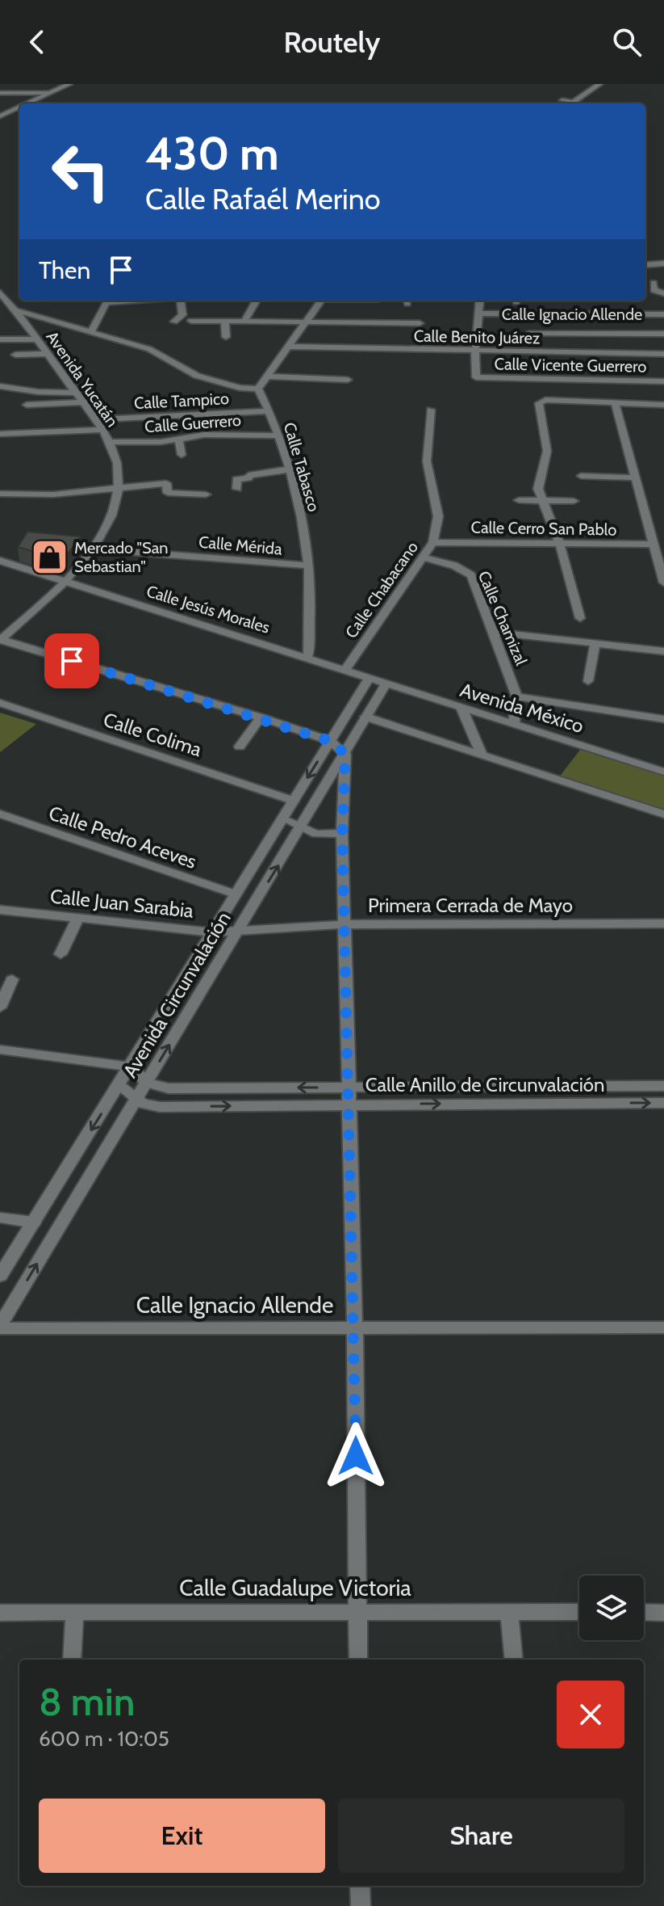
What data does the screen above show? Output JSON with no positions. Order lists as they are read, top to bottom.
{
  "streets": {
    "street": [
      "Calle Ignacio Allende",
      "Calle Benito Juárez",
      "Calle Vicente Guerrero",
      "Avenida Yucatán",
      "Calle Tampico",
      "Calle Guerrero",
      "Calle Tabasco",
      "Calle Cerro San Pablo",
      "Calle Mérida",
      "Calle Chabacano",
      "Calle Jesús Morales",
      "Calle Chamizal",
      "Avenida México",
      "Calle Colima",
      "Calle Pedro Aceves",
      "Calle Juan Sarabia",
      "Primera Cerrada de Mayo",
      "Avenida Circunvalación",
      "Calle Anillo de Circunvalación",
      "Calle Guadalupe Victoria"
    ]
  },
  "crossings": [
    ["Calle Ignacio Allende", "Avenida Circunvalación"],
    ["Calle Benito Juárez", "Calle Vicente Guerrero"],
    ["Avenida Yucatán", "Calle Tampico"],
    ["Avenida Yucatán", "Calle Guerrero"],
    ["Avenida Yucatán", "Calle Mérida"],
    ["Avenida Yucatán", "Calle Jesús Morales"],
    ["Calle Tampico", "Calle Tabasco"],
    ["Calle Guerrero", "Calle Tabasco"],
    ["Calle Tabasco", "Calle Mérida"],
    ["Calle Tabasco", "Calle Jesús Morales"],
    ["Calle Cerro San Pablo", "Calle Chabacano"],
    ["Calle Chabacano", "Calle Jesús Morales"],
    ["Calle Chabacano", "Calle Chamizal"],
    ["Calle Jesús Morales", "Avenida México"],
    ["Calle Jesús Morales", "Avenida Circunvalación"],
    ["Calle Chamizal", "Avenida México"],
    ["Avenida México", "Avenida Circunvalación"],
    ["Calle Colima", "Avenida Circunvalación"],
    ["Calle Pedro Aceves", "Avenida Circunvalación"],
    ["Calle Juan Sarabia", "Primera Cerrada de Mayo"],
    ["Calle Juan Sarabia", "Avenida Circunvalación"],
    ["Primera Cerrada de Mayo", "Avenida Circunvalación"],
    ["Avenida Circunvalación", "Calle Anillo de Circunvalación"]
  ],
  "places": {
    "shop": ["Mercado \"San Sebastian\""]
  },
  "page": {
    "header": "Routely",
    "turn": ["430 m", "Calle Rafaél Merino"],
    "then": "Then",
    "heading": ["8 min", "600 m · 10:05"],
    "buttons": ["Exit", "Share"]
  }
}
